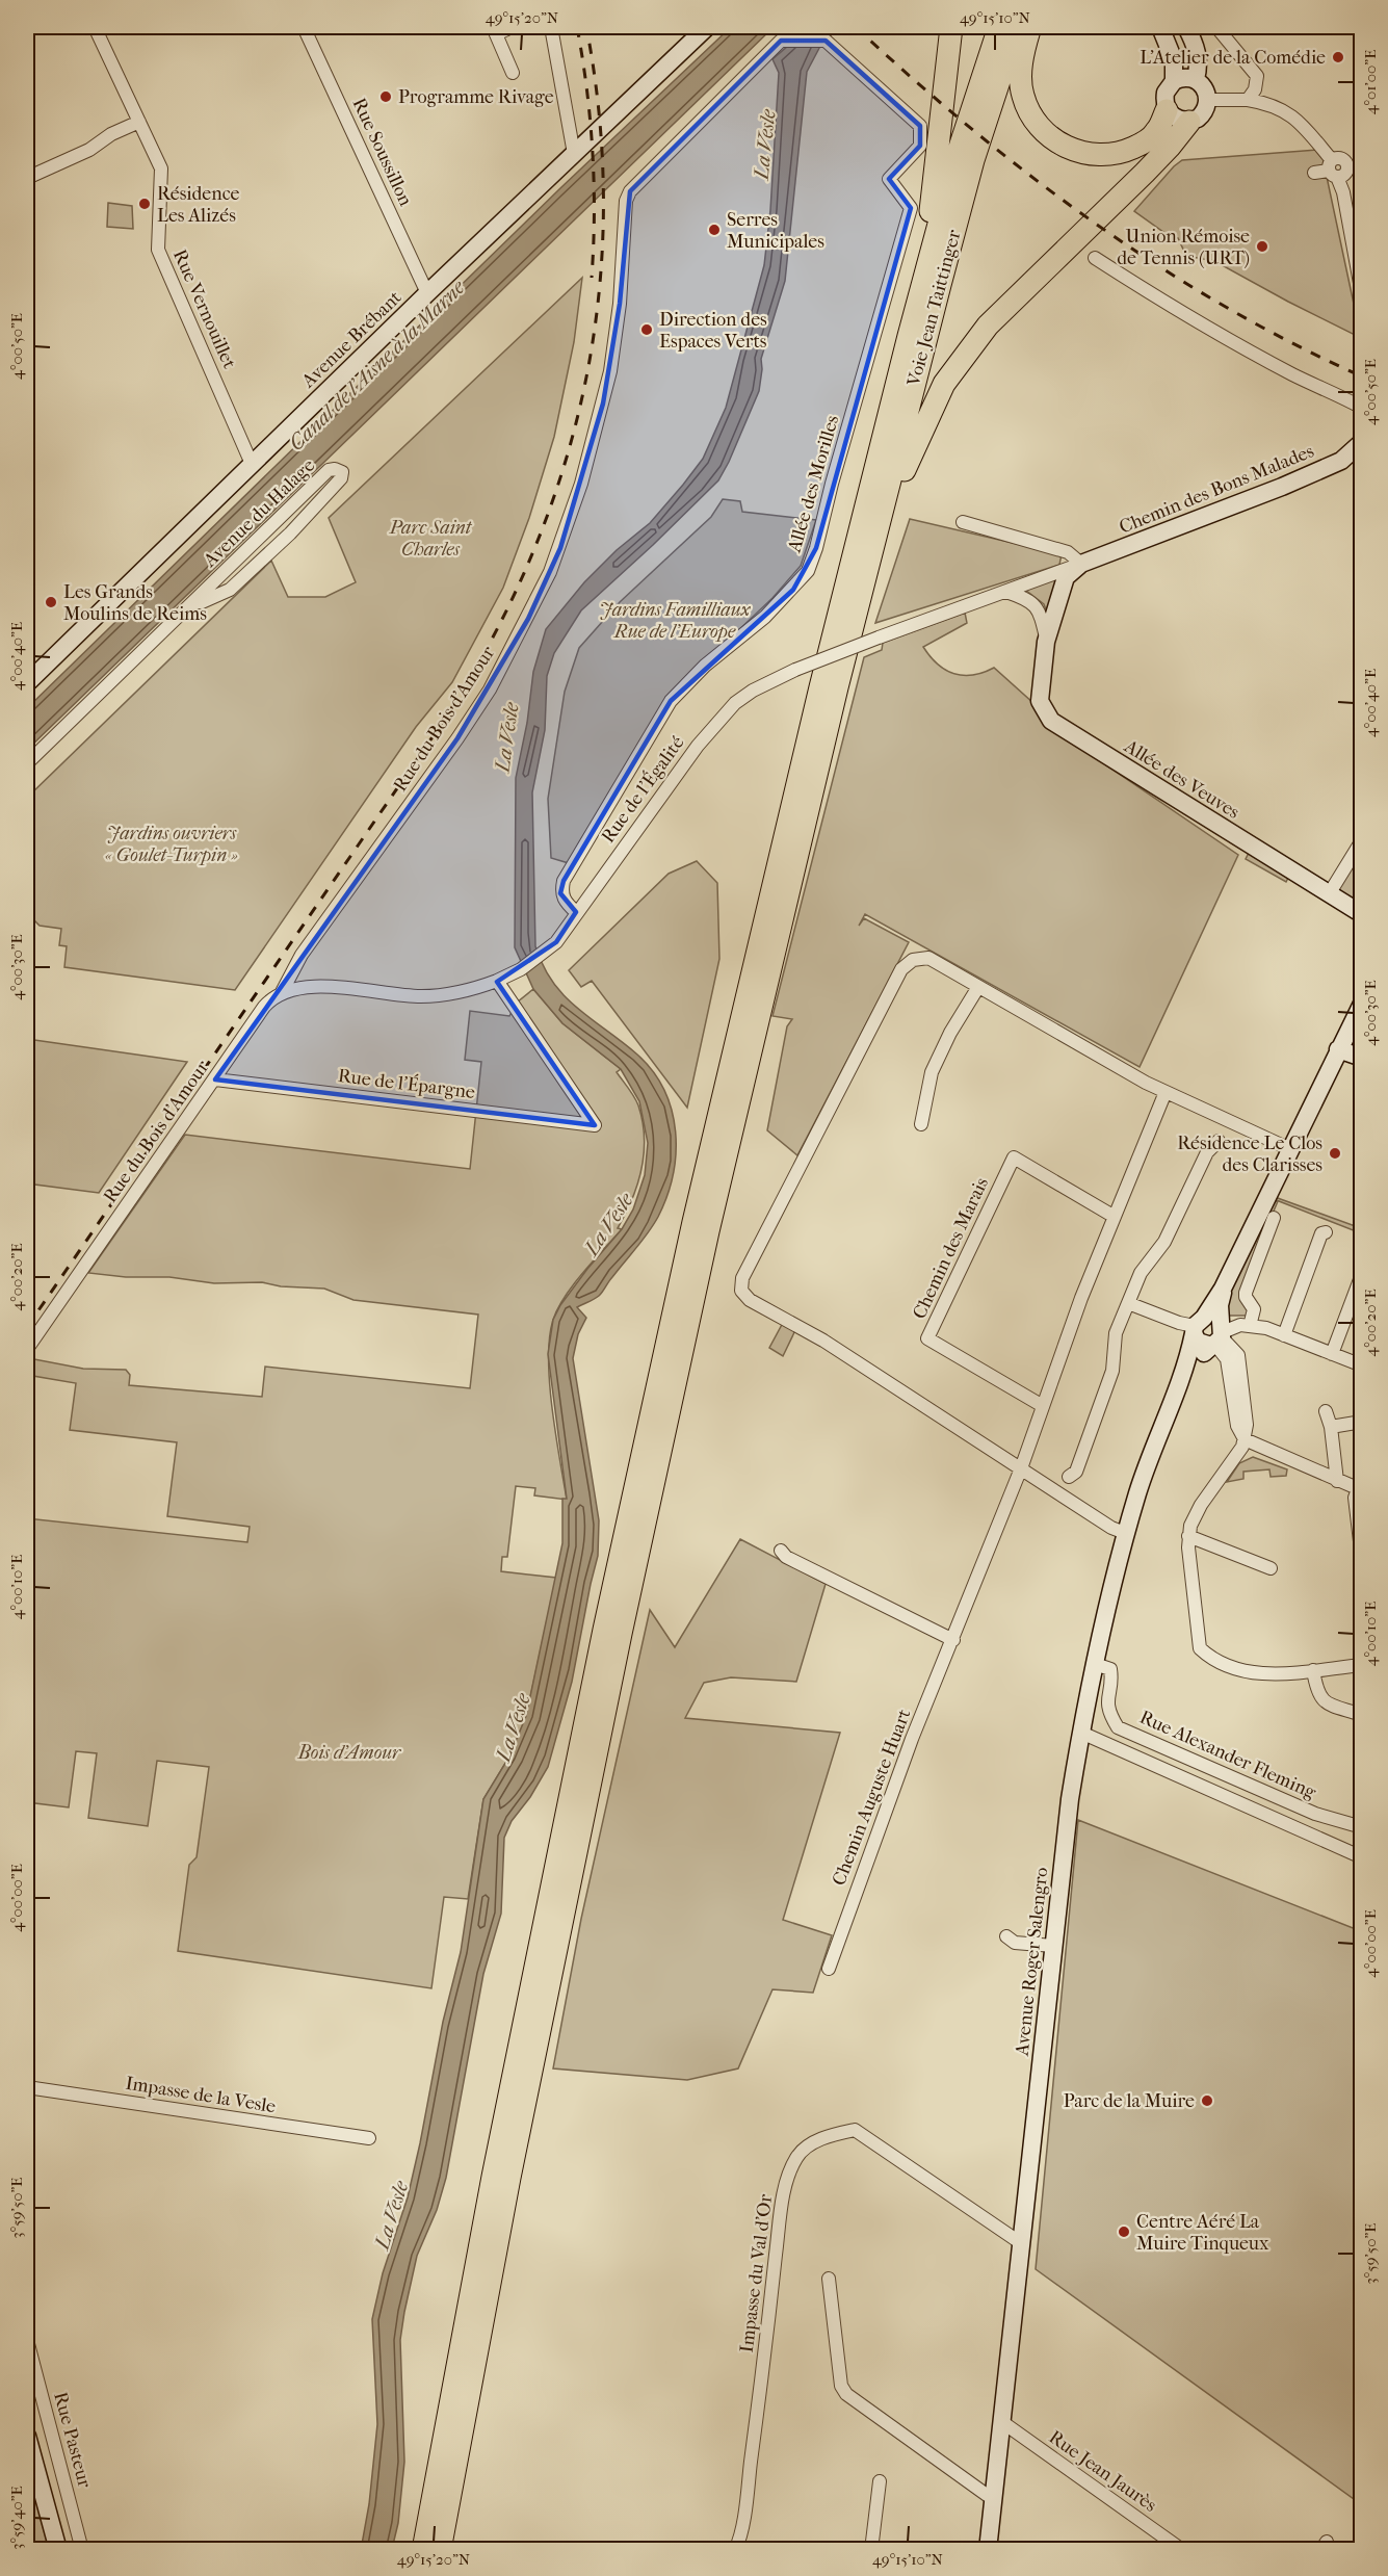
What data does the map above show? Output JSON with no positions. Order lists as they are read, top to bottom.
{
  "streets": {
    "highway": ["Voie Jean Taittinger"],
    "street": [
      "Rue Soussillon",
      "Rue Vernouillet",
      "Avenue Brébant",
      "Allée des Morilles",
      "Chemin des Bons Malades",
      "Avenue du Halage",
      "Rue du Bois d'Amour",
      "Allée des Veuves",
      "Rue de l'Égalité",
      "Rue de l'Épargne",
      "Chemin des Marais",
      "Rue Alexander Fleming",
      "Chemin Auguste Huart",
      "Avenue Roger Salengro",
      "Impasse de la Vesle",
      "Impasse du Val d'Or",
      "Rue Pasteur",
      "Rue Jean Jaurès"
    ]
  },
  "crossings": [
    ["Rue Soussillon", "Avenue Brébant"],
    ["Rue Vernouillet", "Avenue Brébant"],
    ["Allée des Morilles", "Rue du Bois d'Amour"],
    ["Allée des Morilles", "Rue de l'Égalité"],
    ["Chemin des Bons Malades", "Allée des Veuves"],
    ["Chemin des Bons Malades", "Rue de l'Égalité"],
    ["Rue du Bois d'Amour", "Rue de l'Épargne"],
    ["Rue de l'Égalité", "Rue de l'Épargne"],
    ["Rue Alexander Fleming", "Avenue Roger Salengro"],
    ["Avenue Roger Salengro", "Impasse du Val d'Or"],
    ["Avenue Roger Salengro", "Rue Jean Jaurès"]
  ],
  "water": ["La Vesle", "Canal de l'Aisne à la Marne"],
  "parks": [
    "Parc Saint Charles",
    "Jardins Familliaux Rue de l'Europe",
    "Jardins ouvriers « Goulet-Turpin »",
    "Bois d'Amour"
  ],
  "places": [
    "L'Atelier de la Comédie",
    "Programme Rivage",
    "Résidence Les Alizés",
    "Serres Municipales",
    "Union Rémoise de Tennis (URT)",
    "Direction des Espaces Verts",
    "Les Grands Moulins de Reims",
    "Résidence Le Clos des Clarisses",
    "Parc de la Muire",
    "Centre Aéré La Muire Tinqueux"
  ],
  "coordinates": [
    "49°15'20\"N",
    "49°15'10\"N",
    "4°01'00\"E",
    "4°00'50\"E",
    "4°00'40\"E",
    "4°00'30\"E",
    "4°00'20\"E",
    "4°00'10\"E",
    "4°00'00\"E",
    "3°59'50\"E",
    "3°59'40\"E"
  ]
}
